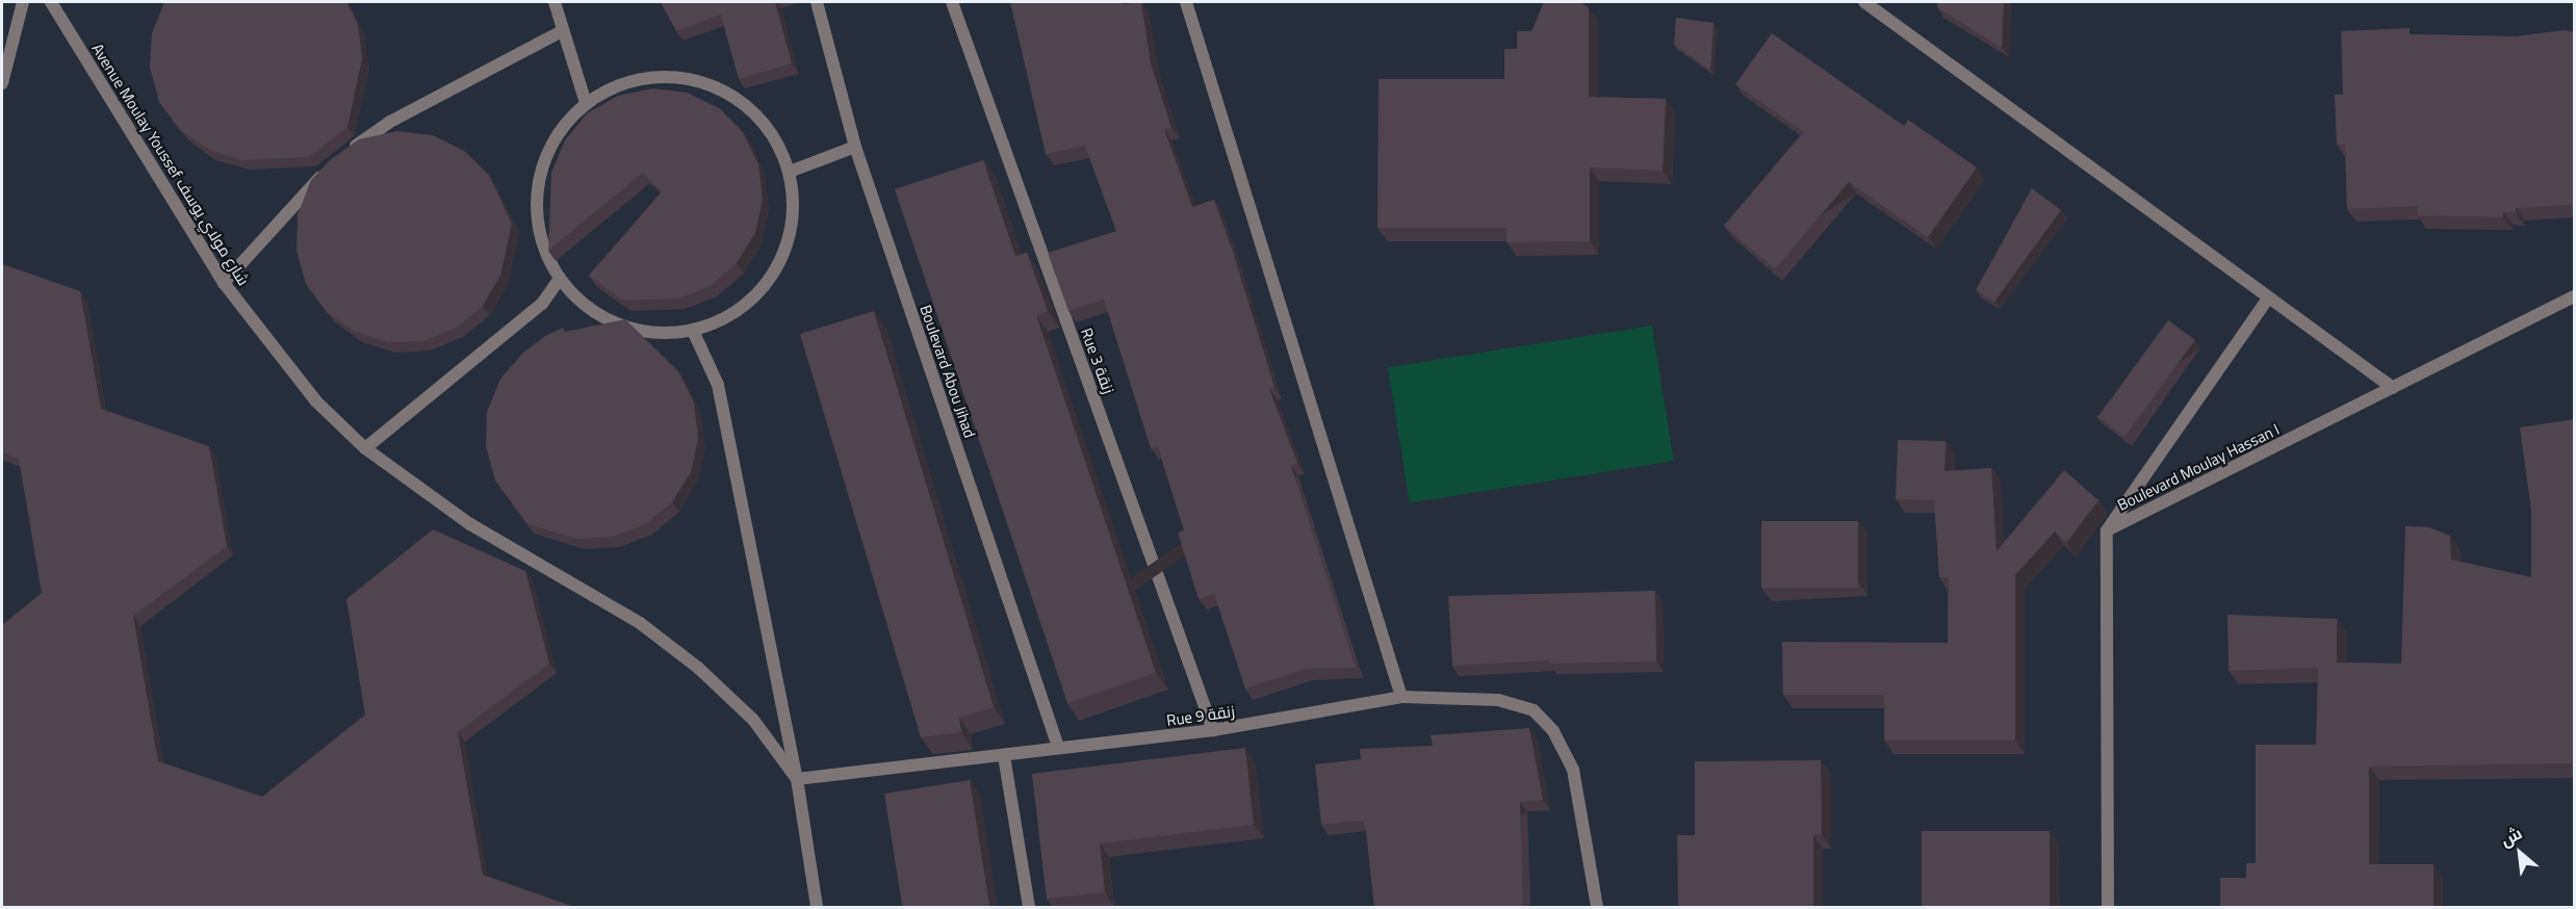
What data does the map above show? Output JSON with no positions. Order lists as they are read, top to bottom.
{
  "streets": {
    "street": [
      "Avenue Moulay Youssef شارع مولاي يوسف",
      "Rue 3 زنقة",
      "Boulevard Abou Jihad",
      "Boulevard Moulay Hassan I",
      "Rue 9 زنقة"
    ]
  },
  "crossings": [
    ["Avenue Moulay Youssef شارع مولاي يوسف", "Rue 9 زنقة"],
    ["Rue 3 زنقة", "Rue 9 زنقة"],
    ["Boulevard Abou Jihad", "Rue 9 زنقة"]
  ],
  "north": "top left"
}
